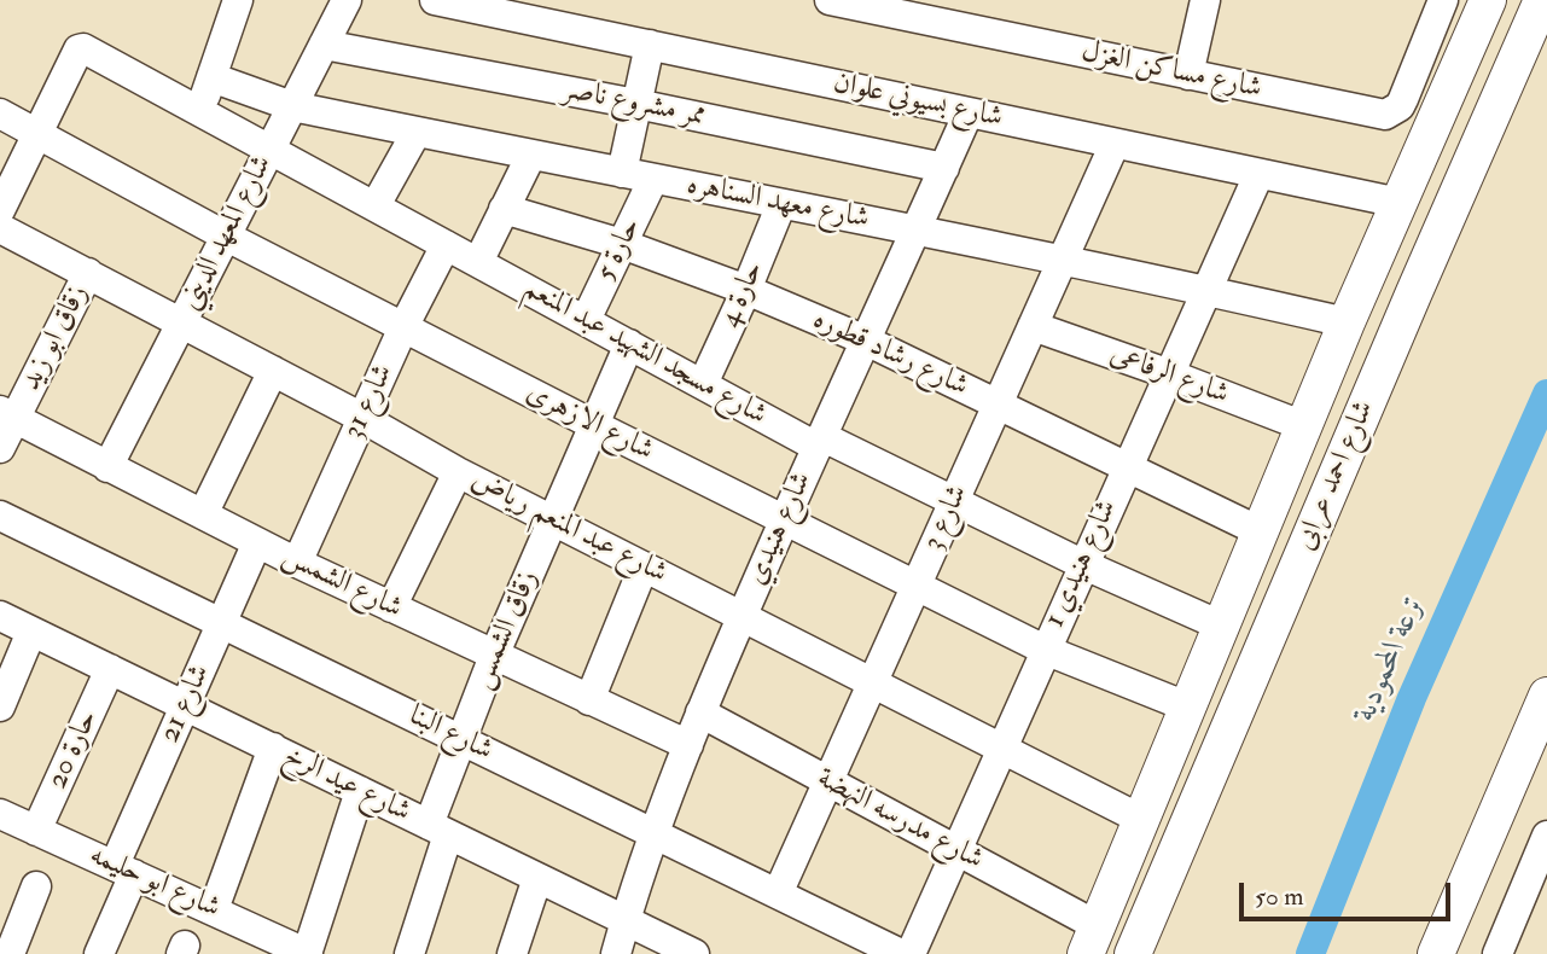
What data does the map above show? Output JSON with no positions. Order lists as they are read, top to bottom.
{
  "streets": {
    "main road": ["شارع احمد عرابى"],
    "street": [
      "شارع مساكن الغزل",
      "شارع بسيوني علوان",
      "ممر مشروع ناصر",
      "شارع معهد السناهره",
      "شارع المعهد الديني",
      "حارة 5",
      "حارة 4",
      "زقاق ابو زيد",
      "شارع مسجد الشهيد عبد المنعم",
      "شارع رشاد قطوره",
      "شارع الرفاعى",
      "شارع 31",
      "شارع الازهرى",
      "شارع 3",
      "شارع عبد المنعم رياض",
      "شارع هنيدي",
      "شارع هنيدي 1",
      "شارع الشمس",
      "زقاق الشمس",
      "شارع 21",
      "شارع البنا",
      "حارة 20",
      "شارع عيد الرخ",
      "شارع مدرسه النهضة",
      "شارع ابو حليمه"
    ]
  },
  "crossings": [
    ["شارع بسيوني علوان", "شارع احمد عرابى"],
    ["شارع بسيوني علوان", "شارع 3"],
    ["شارع بسيوني علوان", "شارع هنيدي"],
    ["شارع بسيوني علوان", "شارع هنيدي 1"],
    ["ممر مشروع ناصر", "شارع المعهد الديني"],
    ["ممر مشروع ناصر", "شارع هنيدي"],
    ["شارع معهد السناهره", "شارع المعهد الديني"],
    ["شارع معهد السناهره", "حارة 5"],
    ["شارع معهد السناهره", "حارة 4"],
    ["شارع معهد السناهره", "شارع احمد عرابى"],
    ["شارع معهد السناهره", "شارع 3"],
    ["شارع معهد السناهره", "شارع هنيدي"],
    ["شارع معهد السناهره", "شارع هنيدي 1"],
    ["شارع المعهد الديني", "شارع مسجد الشهيد عبد المنعم"],
    ["شارع المعهد الديني", "شارع الازهرى"],
    ["شارع المعهد الديني", "شارع عبد المنعم رياض"],
    ["شارع المعهد الديني", "شارع الشمس"],
    ["حارة 5", "شارع مسجد الشهيد عبد المنعم"],
    ["حارة 5", "شارع رشاد قطوره"],
    ["حارة 4", "شارع مسجد الشهيد عبد المنعم"],
    ["حارة 4", "شارع رشاد قطوره"],
    ["زقاق ابو زيد", "شارع عبد المنعم رياض"],
    ["زقاق ابو زيد", "شارع الشمس"],
    ["شارع مسجد الشهيد عبد المنعم", "شارع 31"],
    ["شارع مسجد الشهيد عبد المنعم", "شارع الازهرى"],
    ["شارع مسجد الشهيد عبد المنعم", "شارع احمد عرابى"],
    ["شارع مسجد الشهيد عبد المنعم", "شارع 3"],
    ["شارع مسجد الشهيد عبد المنعم", "شارع هنيدي"],
    ["شارع مسجد الشهيد عبد المنعم", "شارع هنيدي 1"],
    ["شارع مسجد الشهيد عبد المنعم", "زقاق الشمس"],
    ["شارع رشاد قطوره", "شارع احمد عرابى"],
    ["شارع رشاد قطوره", "شارع 3"],
    ["شارع رشاد قطوره", "شارع هنيدي"],
    ["شارع رشاد قطوره", "شارع هنيدي 1"],
    ["شارع الرفاعى", "شارع احمد عرابى"],
    ["شارع الرفاعى", "شارع 3"],
    ["شارع الرفاعى", "شارع هنيدي 1"],
    ["شارع 31", "شارع الازهرى"],
    ["شارع 31", "شارع عبد المنعم رياض"],
    ["شارع 31", "شارع الشمس"],
    ["شارع الازهرى", "شارع احمد عرابى"],
    ["شارع الازهرى", "شارع 3"],
    ["شارع الازهرى", "شارع هنيدي"],
    ["شارع الازهرى", "شارع هنيدي 1"],
    ["شارع الازهرى", "زقاق الشمس"],
    ["شارع احمد عرابى", "شارع عبد المنعم رياض"],
    ["شارع احمد عرابى", "شارع مدرسه النهضة"],
    ["شارع 3", "شارع عبد المنعم رياض"],
    ["شارع 3", "شارع البنا"],
    ["شارع 3", "شارع مدرسه النهضة"],
    ["شارع عبد المنعم رياض", "شارع هنيدي"],
    ["شارع عبد المنعم رياض", "شارع هنيدي 1"],
    ["شارع عبد المنعم رياض", "زقاق الشمس"],
    ["شارع هنيدي", "شارع الشمس"],
    ["شارع هنيدي", "شارع البنا"],
    ["شارع هنيدي", "شارع عيد الرخ"],
    ["شارع هنيدي", "شارع مدرسه النهضة"],
    ["شارع هنيدي 1", "شارع مدرسه النهضة"],
    ["شارع الشمس", "زقاق الشمس"],
    ["شارع الشمس", "شارع 21"],
    ["زقاق الشمس", "شارع البنا"],
    ["زقاق الشمس", "شارع عيد الرخ"],
    ["شارع 21", "شارع البنا"],
    ["شارع 21", "شارع عيد الرخ"],
    ["شارع 21", "شارع ابو حليمه"],
    ["حارة 20", "شارع عيد الرخ"],
    ["حارة 20", "شارع ابو حليمه"]
  ],
  "water": ["ترعة المحمودية"],
  "scale_bar": "50 m"
}
